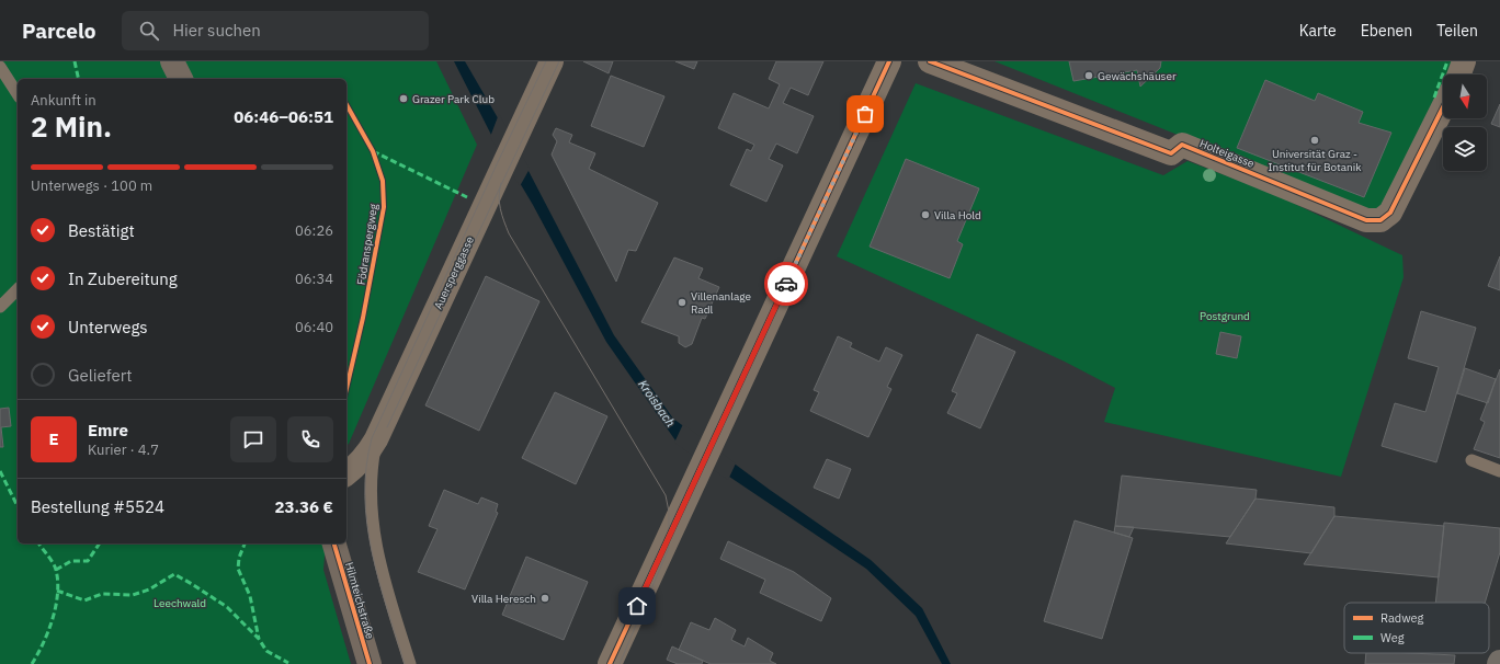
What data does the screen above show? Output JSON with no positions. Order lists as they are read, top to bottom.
{
  "streets": {
    "main road": ["Hilmteichstraße"],
    "street": ["Holteigasse", "Auersperggasse"],
    "cycle path": ["Födranspergweg"]
  },
  "water": ["Kroisbach"],
  "parks": ["Postgrund", "Leechwald"],
  "places": [
    "Gewächshäuser",
    "Grazer Park Club",
    "Universität Graz - Institut für Botanik",
    "Villa Hold",
    "Villenanlage Radl",
    "Villa Heresch"
  ],
  "legend": ["Radweg", "Weg"],
  "north": "bottom",
  "page": {
    "header": "Parcelo",
    "search": "Hier suchen",
    "nav": ["Karte", "Ebenen", "Teilen"],
    "heading": ["2 Min.", "Ankunft in", "06:46–06:51"],
    "panel": [
      "Emre",
      "Kurier · 4.7",
      "Bestellung #5524",
      "23.36 €"
    ],
    "bar": "Unterwegs · 100 m",
    "list": [
      ["Bestätigt", "06:26"],
      ["In Zubereitung", "06:34"],
      ["Unterwegs", "06:40"],
      "Geliefert"
    ],
    "round": "E"
  }
}
